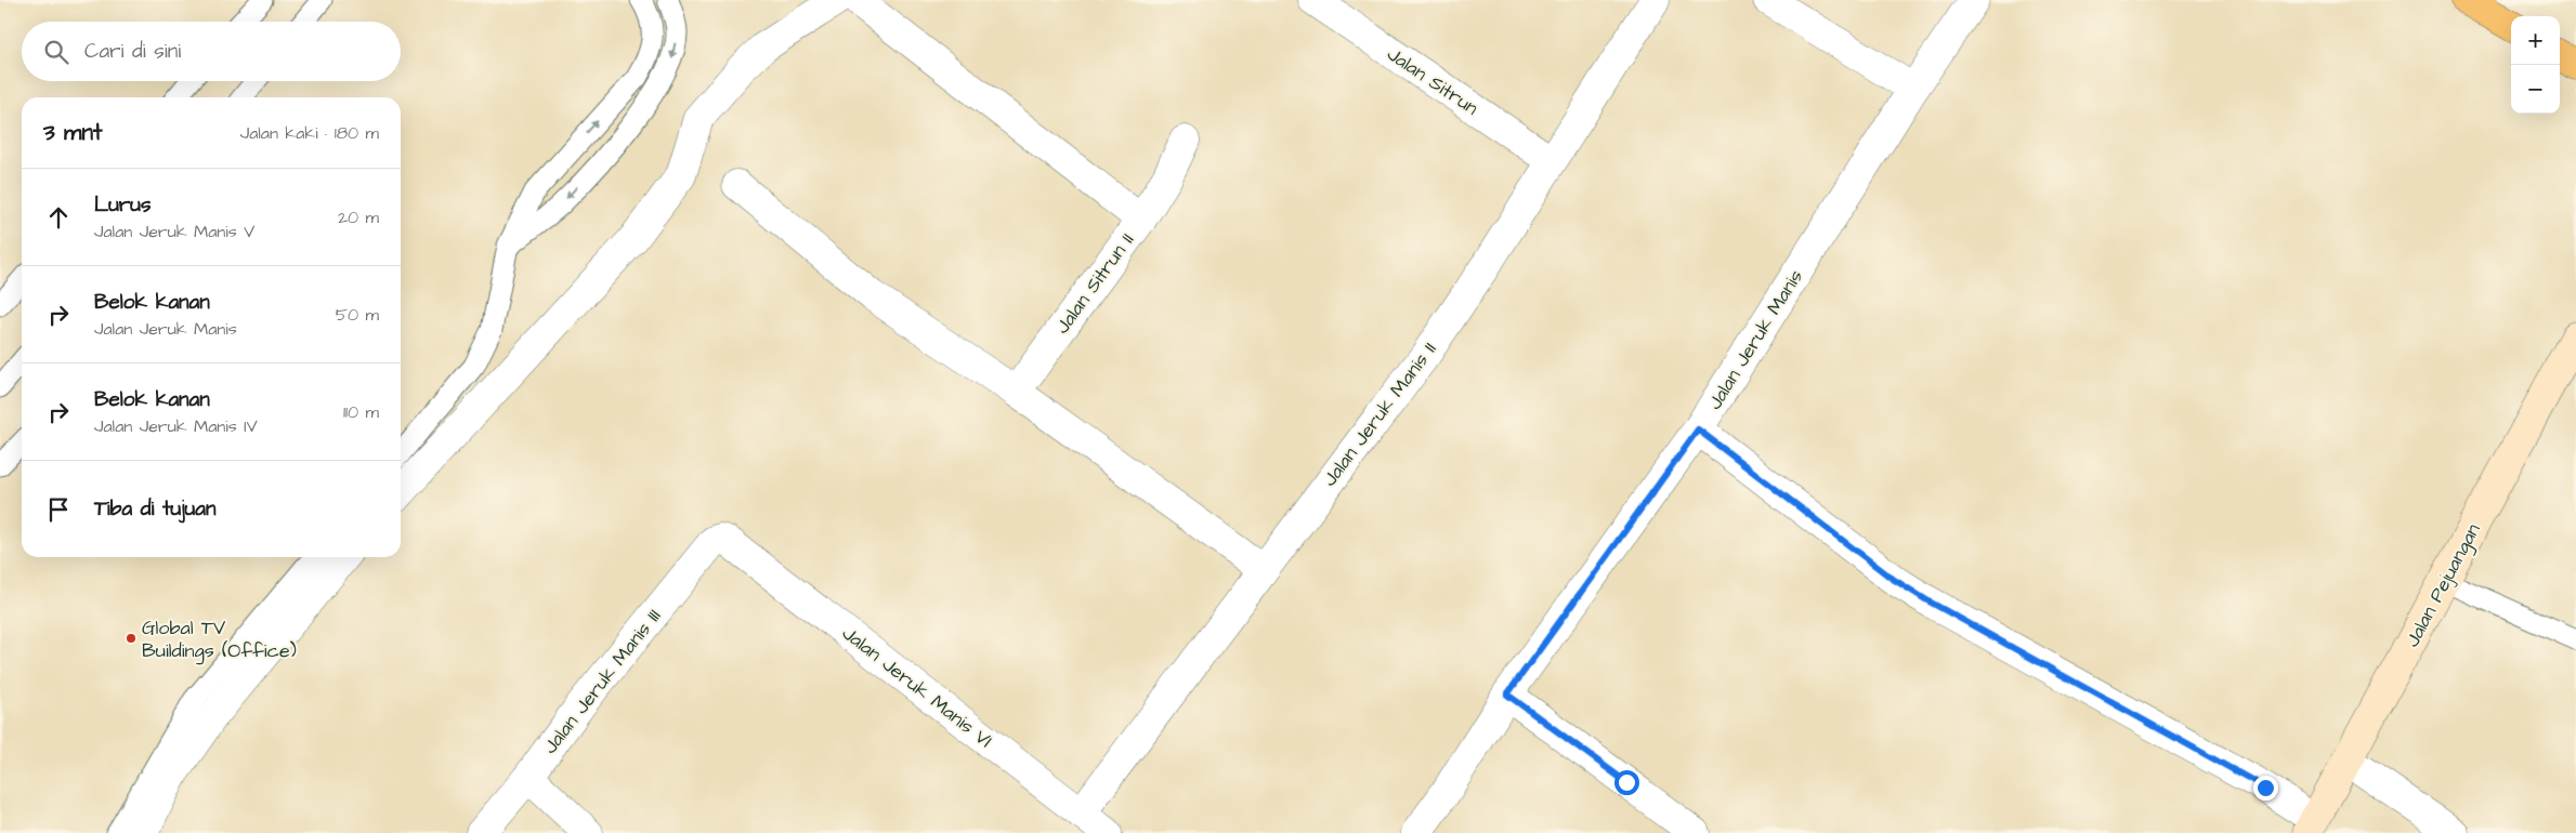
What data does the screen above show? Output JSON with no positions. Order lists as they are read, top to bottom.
{
  "streets": {
    "street": [
      "Jalan Sitrun",
      "Jalan Sitrun II",
      "Jalan Jeruk Manis",
      "Jalan Jeruk Manis II",
      "Jalan Pejuangan",
      "Jalan Jeruk Manis III",
      "Jalan Jeruk Manis VI"
    ]
  },
  "crossings": [
    ["Jalan Sitrun", "Jalan Jeruk Manis II"],
    ["Jalan Jeruk Manis II", "Jalan Jeruk Manis VI"],
    ["Jalan Jeruk Manis III", "Jalan Jeruk Manis VI"]
  ],
  "places": ["Global TV Buildings (Office)"],
  "page": {
    "map_buttons": ["+", "−"],
    "search": "Cari di sini",
    "heading": ["3 mnt", "Jalan kaki · 180 m"],
    "list": [
      ["Lurus", "Jalan Jeruk Manis V", "20 m"],
      ["Belok kanan", "Jalan Jeruk Manis", "50 m"],
      ["Belok kanan", "Jalan Jeruk Manis IV", "110 m"],
      "Tiba di tujuan"
    ]
  }
}
